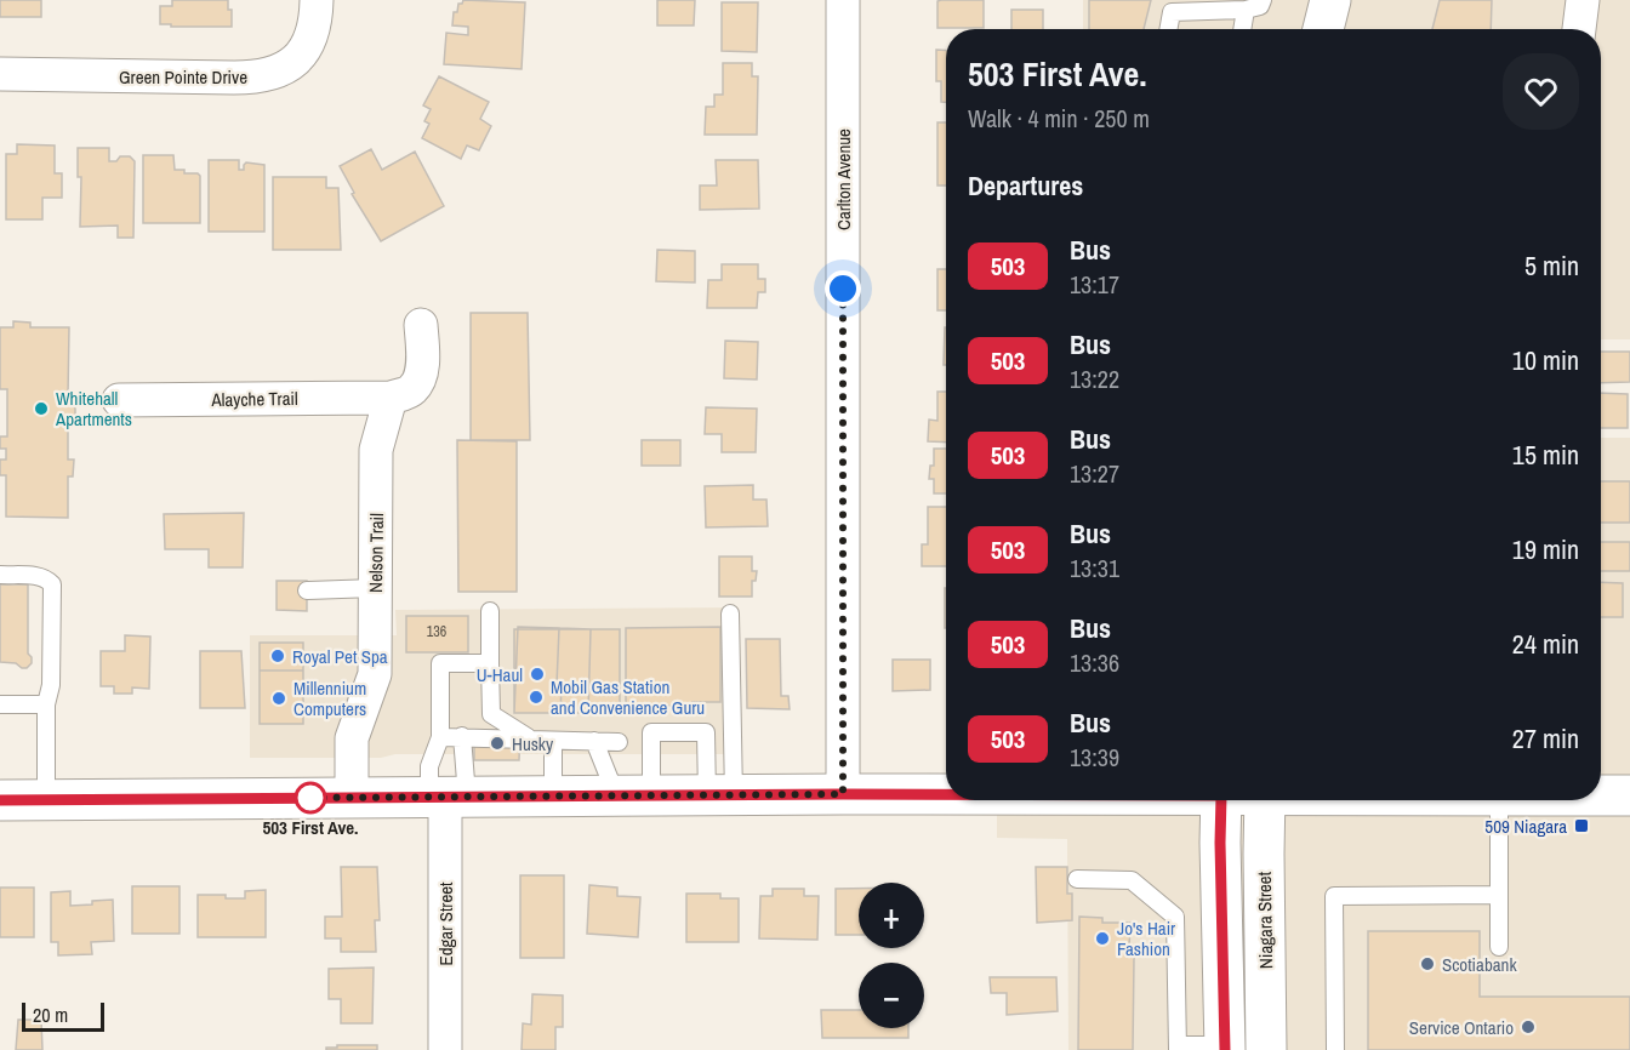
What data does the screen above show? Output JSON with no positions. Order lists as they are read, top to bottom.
{
  "streets": {
    "street": [
      "Green Pointe Drive",
      "Carlton Avenue",
      "Alayche Trail",
      "Nelson Trail",
      "Niagara Street",
      "Edgar Street"
    ]
  },
  "crossings": [
    ["Alayche Trail", "Nelson Trail"]
  ],
  "places": {
    "other": [
      "Whitehall Apartments",
      "Royal Pet Spa",
      "U-Haul",
      "Mobil Gas Station and Convenience Guru",
      "Millennium Computers",
      "Husky",
      "503 First Ave.",
      "Jo's Hair Fashion",
      "Scotiabank",
      "Service Ontario"
    ],
    "transit": ["509 Niagara"]
  },
  "lines": ["bus line 503"],
  "house_numbers": ["136"],
  "scale_bar": "20 m",
  "page": {
    "heading": [
      ["503 First Ave.", "Walk · 4 min · 250 m"],
      "Departures"
    ],
    "list": [
      {
        "mark": "503",
        "name": "Bus",
        "note": "13:17",
        "value": "5 min"
      },
      {
        "mark": "503",
        "name": "Bus",
        "note": "13:22",
        "value": "10 min"
      },
      {
        "mark": "503",
        "name": "Bus",
        "note": "13:27",
        "value": "15 min"
      },
      {
        "mark": "503",
        "name": "Bus",
        "note": "13:31",
        "value": "19 min"
      },
      {
        "mark": "503",
        "name": "Bus",
        "note": "13:36",
        "value": "24 min"
      },
      {
        "mark": "503",
        "name": "Bus",
        "note": "13:39",
        "value": "27 min"
      }
    ],
    "map_buttons": ["+", "−"],
    "scale": "20 m"
  }
}
